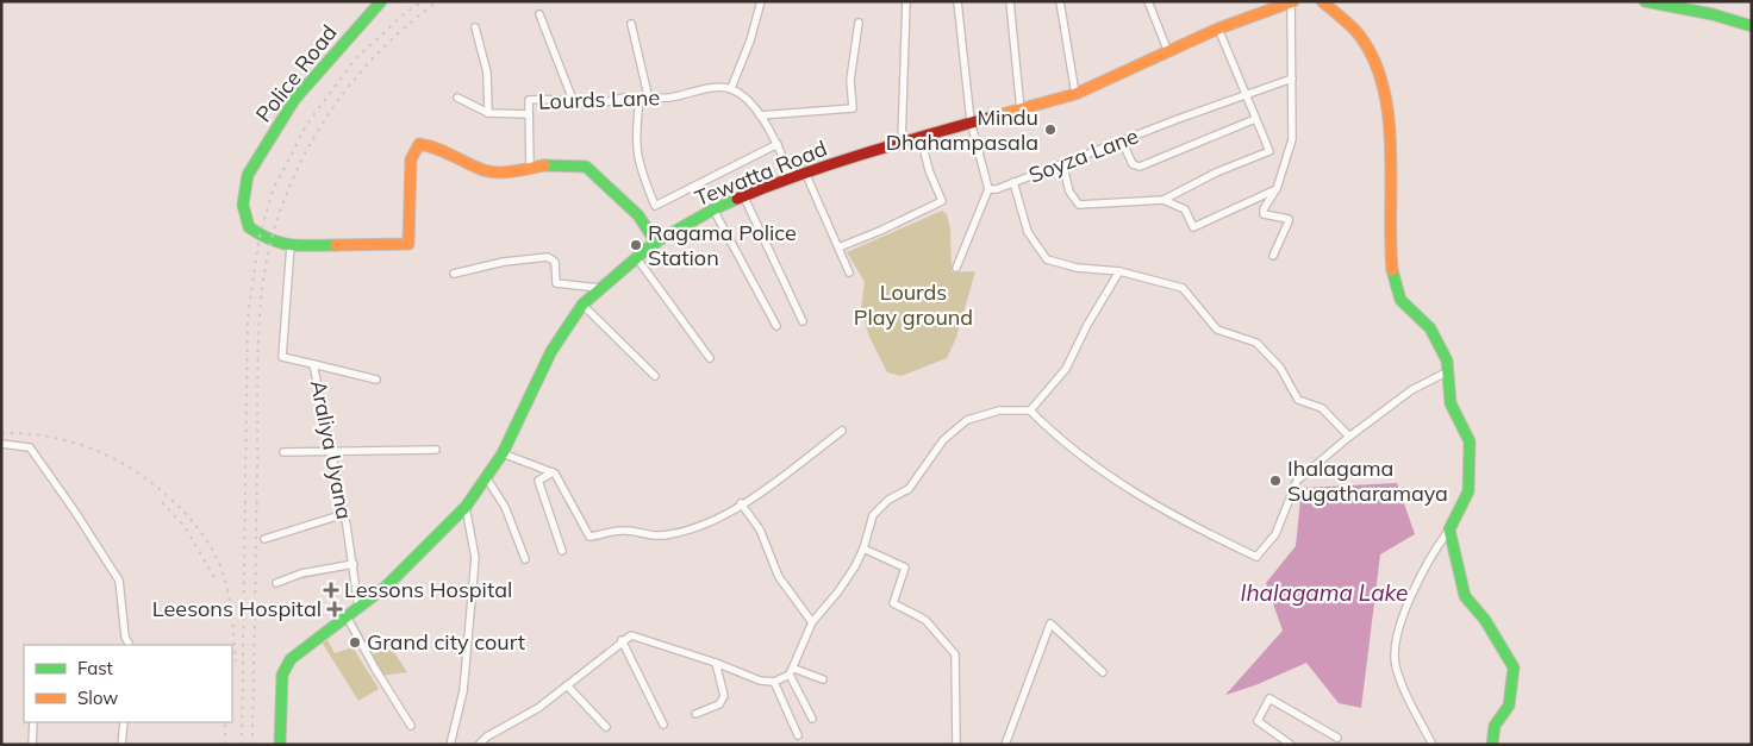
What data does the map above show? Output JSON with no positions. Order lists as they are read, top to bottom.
{
  "streets": {
    "street": [
      "Police Road",
      "Lourds Lane",
      "Soyza Lane",
      "Tewatta Road",
      "Araliya Uyana"
    ]
  },
  "crossings": [
    ["Police Road", "Lourds Lane"],
    ["Police Road", "Araliya Uyana"],
    ["Tewatta Road", "Araliya Uyana"]
  ],
  "water": ["Ihalagama Lake"],
  "parks": ["Lourds Play ground"],
  "places": {
    "other": [
      "Mindu Dhahampasala",
      "Ragama Police Station",
      "Ihalagama Sugatharamaya",
      "Grand city court"
    ],
    "health": ["Lessons Hospital", "Leesons Hospital"]
  },
  "legend": ["Fast", "Slow"]
}
